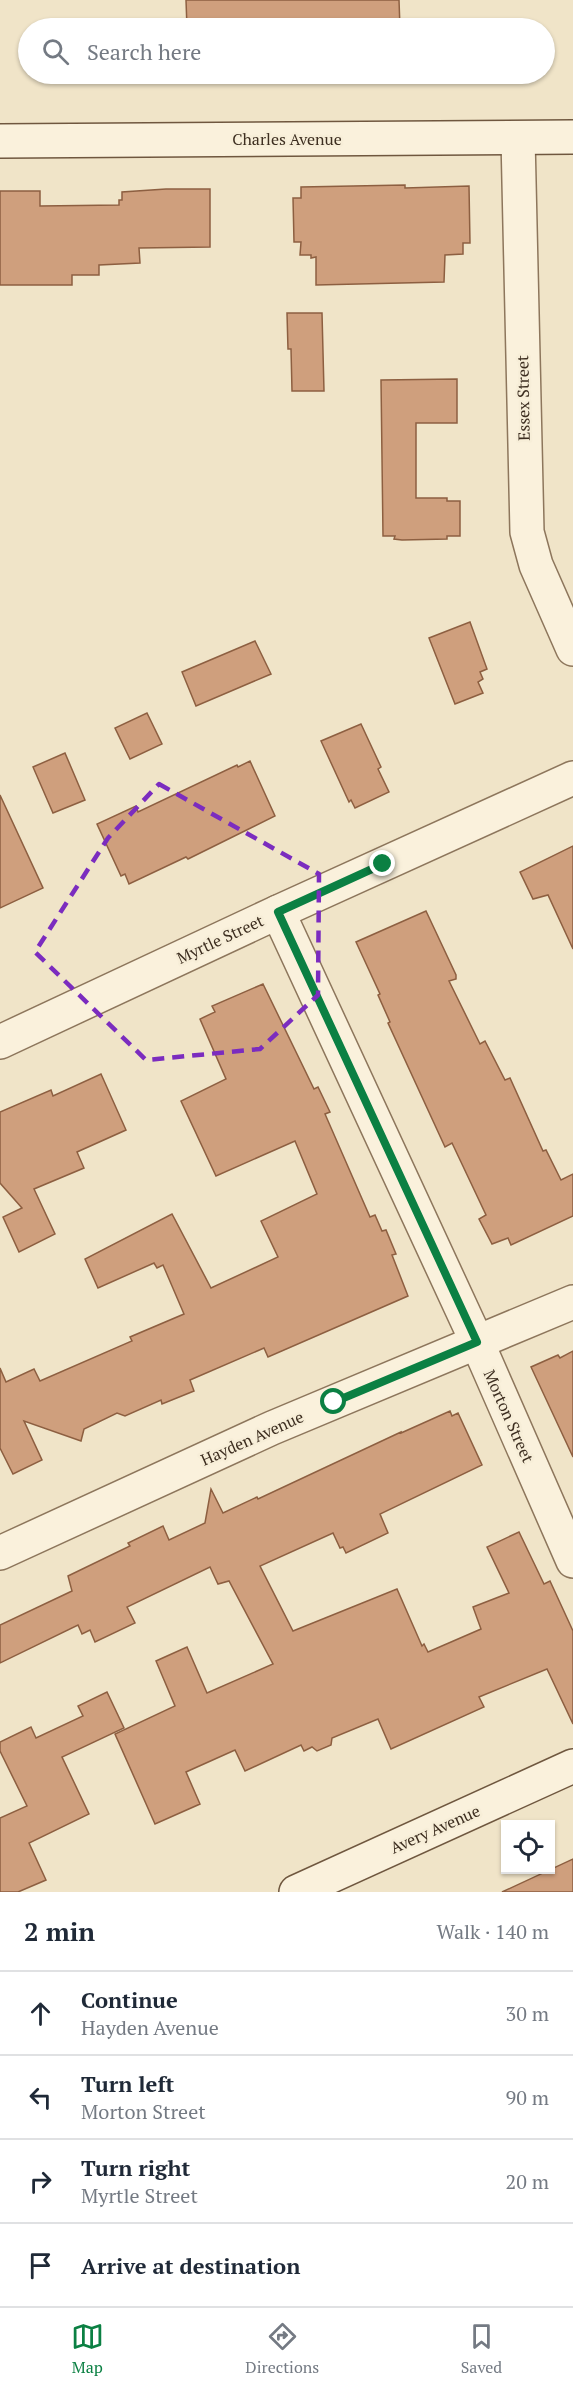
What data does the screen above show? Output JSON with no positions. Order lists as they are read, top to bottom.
{
  "streets": {
    "street": [
      "Charles Avenue",
      "Essex Street",
      "Myrtle Street",
      "Morton Street",
      "Hayden Avenue",
      "Avery Avenue"
    ]
  },
  "crossings": [
    ["Charles Avenue", "Essex Street"],
    ["Myrtle Street", "Morton Street"],
    ["Morton Street", "Hayden Avenue"]
  ],
  "page": {
    "search": "Search here",
    "heading": ["2 min", "Walk · 140 m"],
    "list": [
      ["Continue", "Hayden Avenue", "30 m"],
      ["Turn left", "Morton Street", "90 m"],
      ["Turn right", "Myrtle Street", "20 m"],
      "Arrive at destination"
    ],
    "nav": ["Map", "Directions", "Saved"]
  }
}
